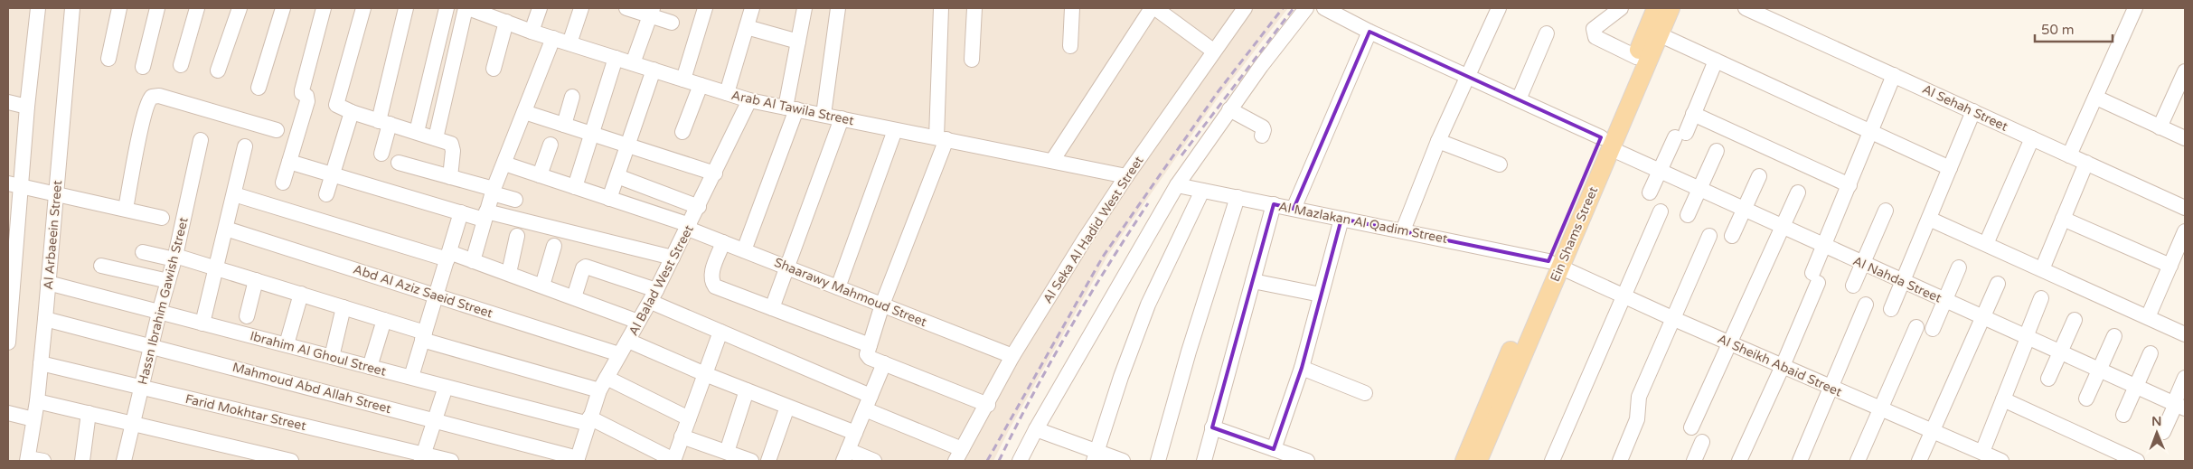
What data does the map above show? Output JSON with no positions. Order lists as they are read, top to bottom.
{
  "streets": {
    "main road": ["Ein Shams Street"],
    "street": [
      "Arab Al Tawila Street",
      "Al Sehah Street",
      "Al Mazlakan Al Qadim Street",
      "Al Seka Al Hadid West Street",
      "Al Arbaeein Street",
      "Al Nahda Street",
      "Al Balad West Street",
      "Abd Al Aziz Saeid Street",
      "Shaarawy Mahmoud Street",
      "Hassn Ibrahim Gawish Street",
      "Ibrahim Al Ghoul Street",
      "Al Sheikh Abaid Street",
      "Mahmoud Abd Allah Street",
      "Farid Mokhtar Street"
    ]
  },
  "crossings": [
    ["Arab Al Tawila Street", "Al Seka Al Hadid West Street"],
    ["Arab Al Tawila Street", "Al Balad West Street"],
    ["Al Mazlakan Al Qadim Street", "Ein Shams Street"],
    ["Al Mazlakan Al Qadim Street", "Al Sheikh Abaid Street"],
    ["Al Seka Al Hadid West Street", "Shaarawy Mahmoud Street"],
    ["Ein Shams Street", "Al Nahda Street"],
    ["Ein Shams Street", "Al Sheikh Abaid Street"],
    ["Al Arbaeein Street", "Ibrahim Al Ghoul Street"],
    ["Al Arbaeein Street", "Mahmoud Abd Allah Street"],
    ["Al Arbaeein Street", "Farid Mokhtar Street"],
    ["Al Balad West Street", "Abd Al Aziz Saeid Street"],
    ["Al Balad West Street", "Shaarawy Mahmoud Street"],
    ["Al Balad West Street", "Ibrahim Al Ghoul Street"],
    ["Al Balad West Street", "Mahmoud Abd Allah Street"],
    ["Hassn Ibrahim Gawish Street", "Ibrahim Al Ghoul Street"],
    ["Hassn Ibrahim Gawish Street", "Mahmoud Abd Allah Street"],
    ["Hassn Ibrahim Gawish Street", "Farid Mokhtar Street"]
  ],
  "scale_bar": "50 m",
  "north": "top"
}
